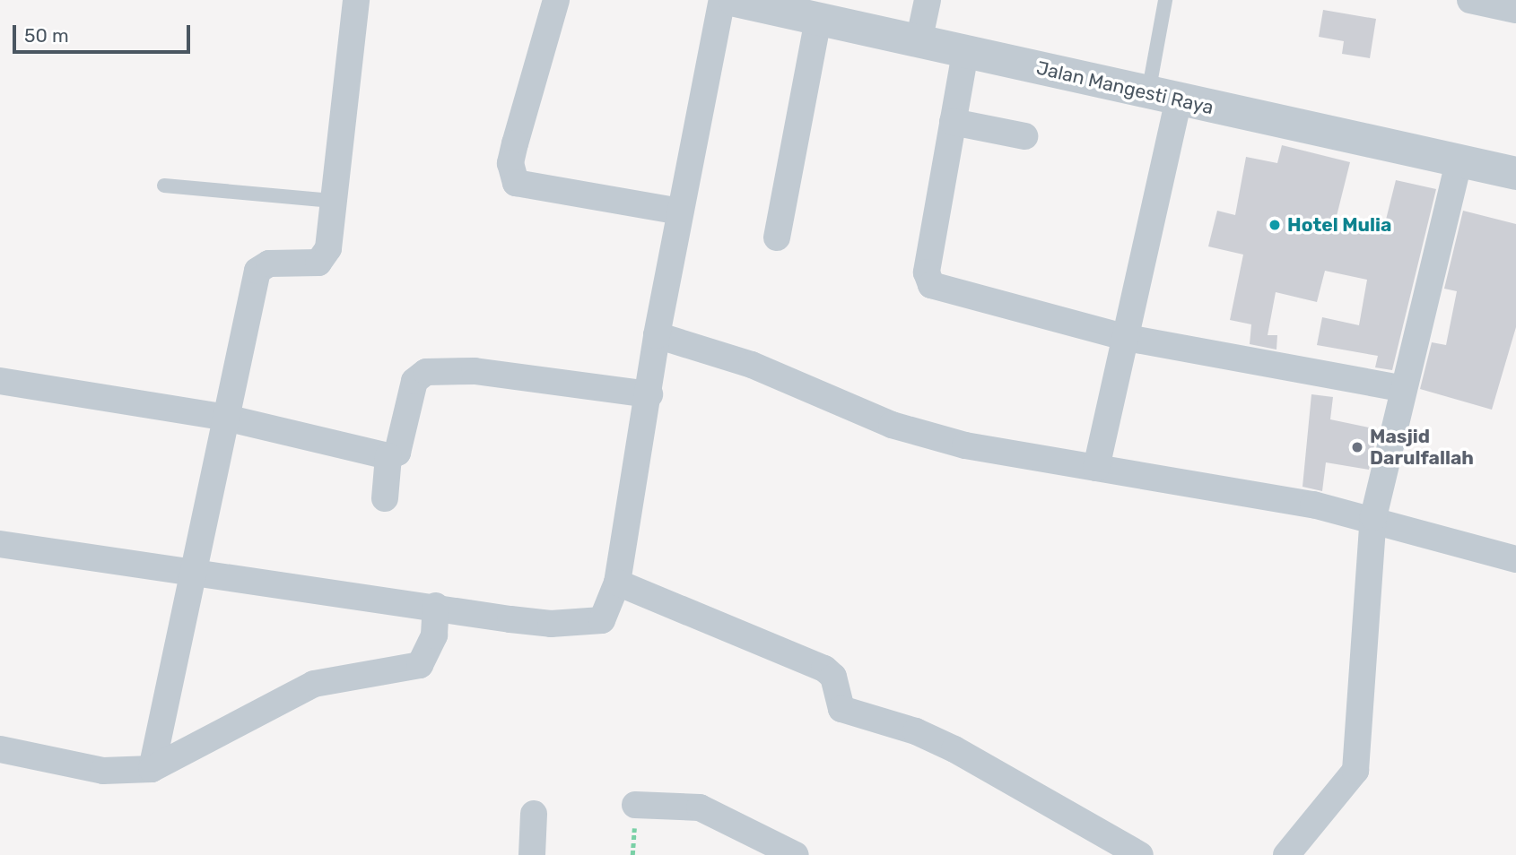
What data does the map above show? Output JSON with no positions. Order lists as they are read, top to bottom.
{
  "streets": {
    "street": ["Jalan Mangesti Raya"]
  },
  "places": ["Hotel Mulia", "Masjid Darulfallah"],
  "scale_bar": "50 m"
}
